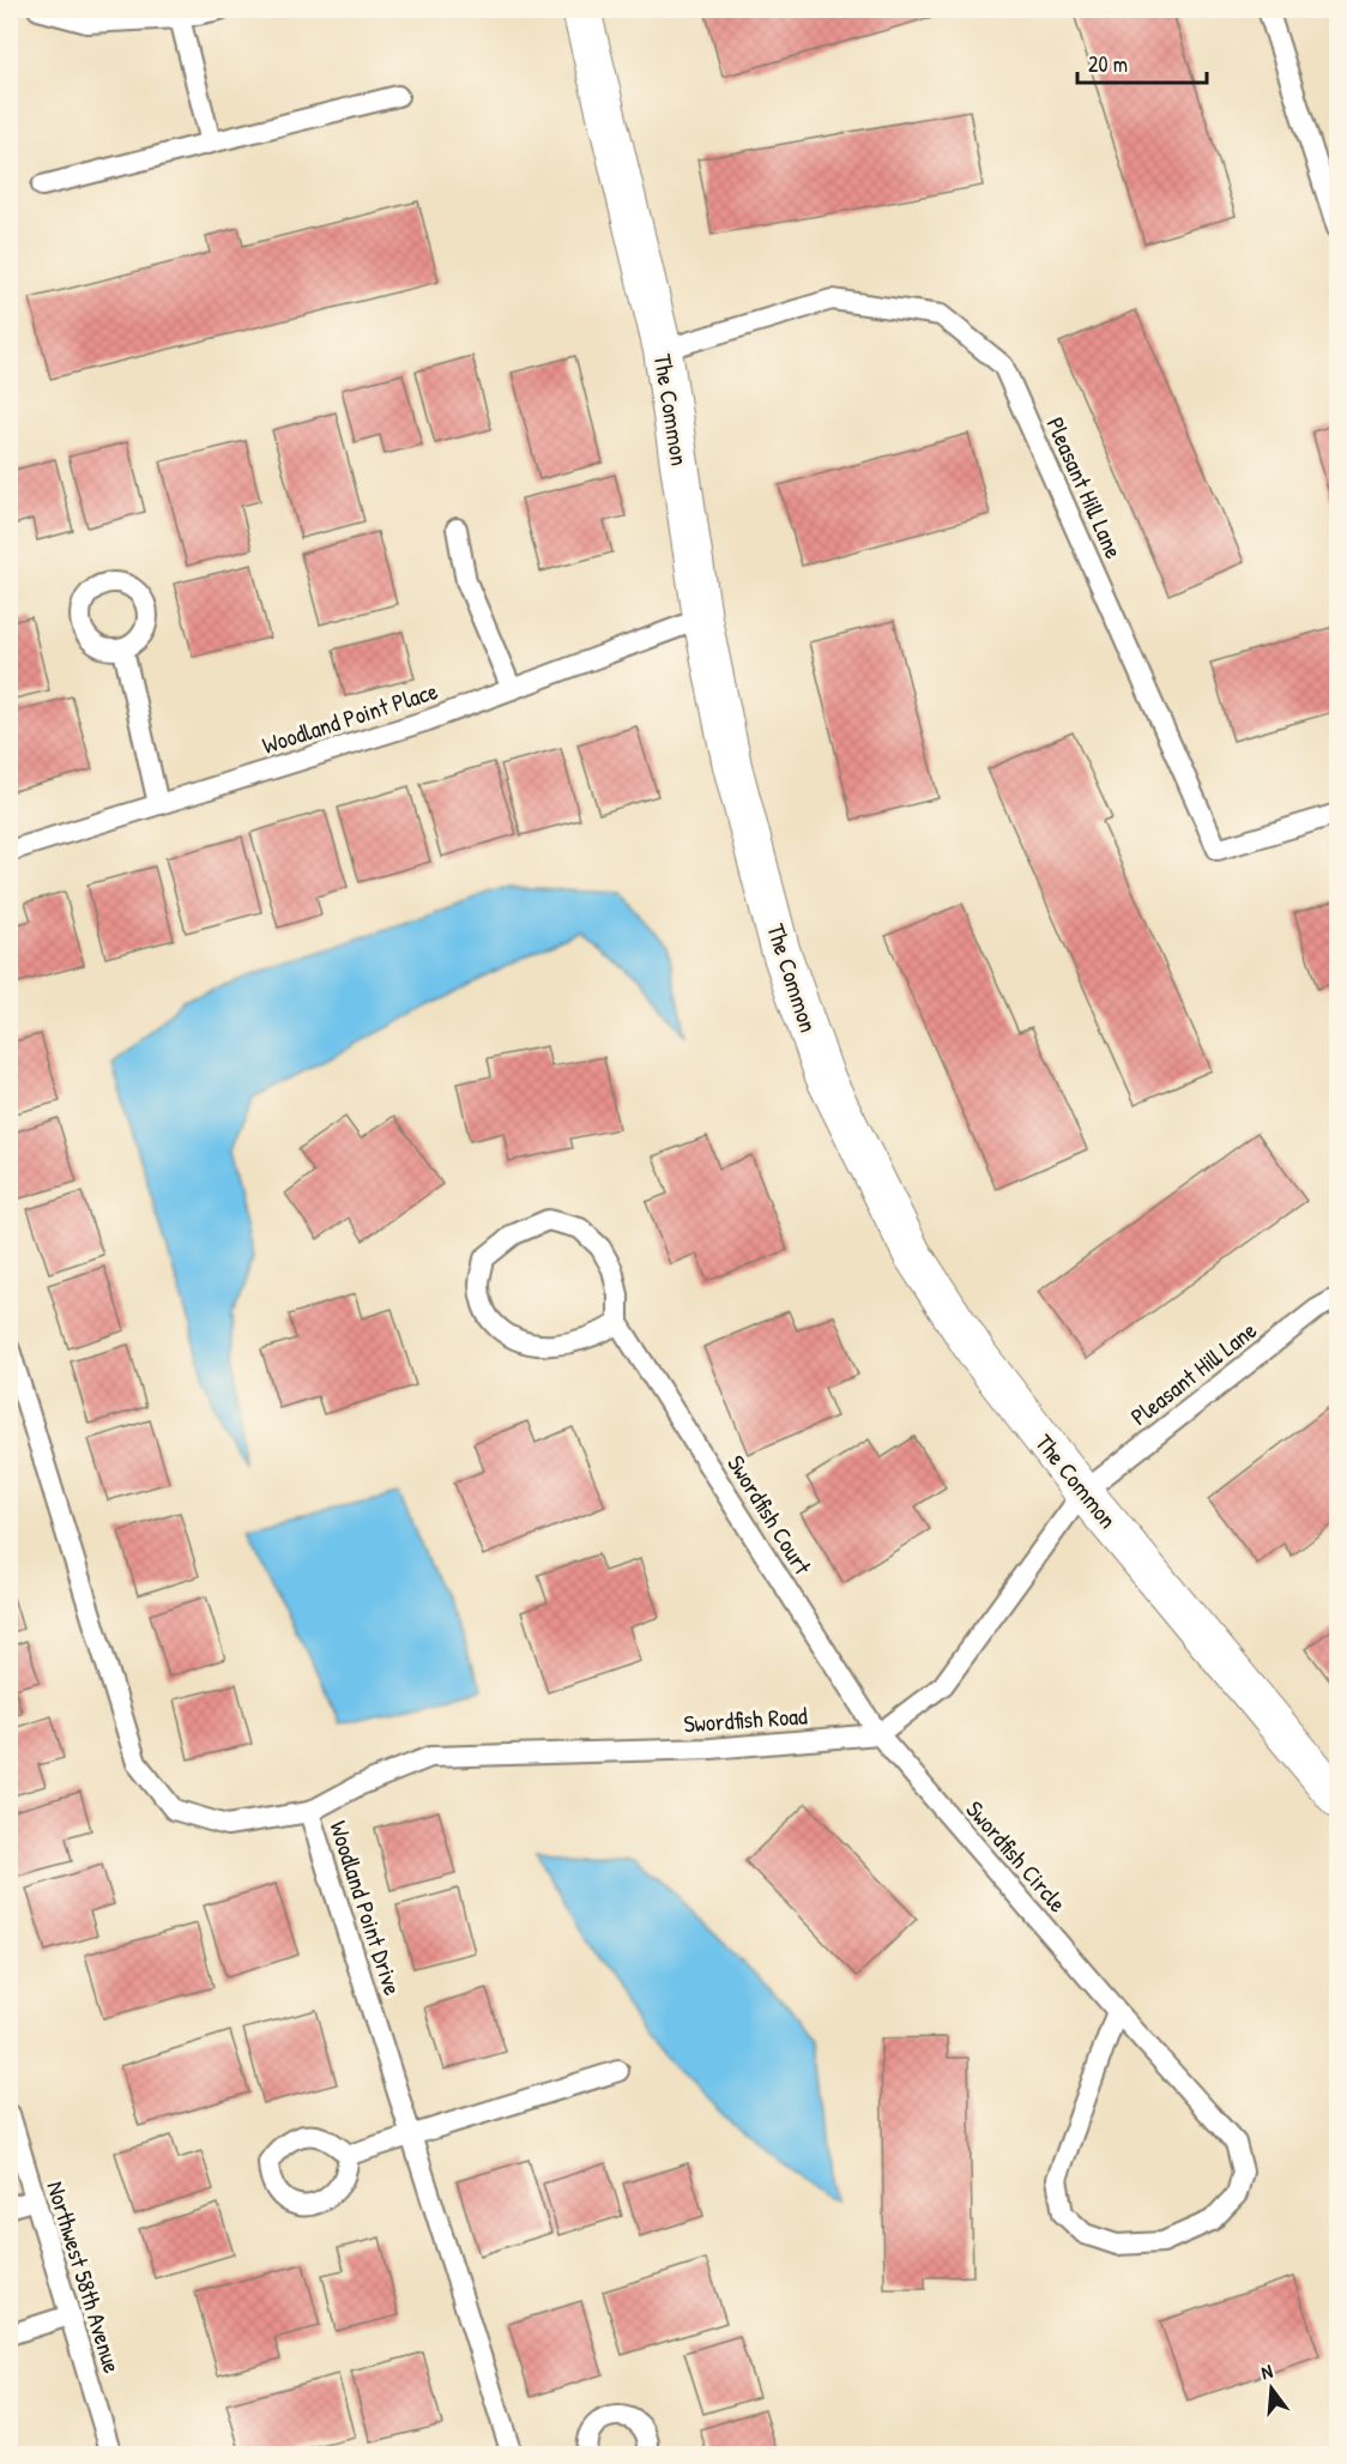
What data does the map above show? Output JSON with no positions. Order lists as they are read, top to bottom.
{
  "streets": {
    "street": ["The Common"],
    "lane": [
      "Pleasant Hill Lane",
      "Woodland Point Place",
      "Swordfish Court",
      "Swordfish Road",
      "Swordfish Circle",
      "Woodland Point Drive",
      "Northwest 58th Avenue"
    ]
  },
  "crossings": [
    ["The Common", "Pleasant Hill Lane"],
    ["The Common", "Woodland Point Place"],
    ["Swordfish Court", "Swordfish Road"],
    ["Swordfish Court", "Swordfish Circle"],
    ["Swordfish Road", "Swordfish Circle"],
    ["Swordfish Road", "Woodland Point Drive"]
  ],
  "scale_bar": "20 m",
  "north": "top"
}
